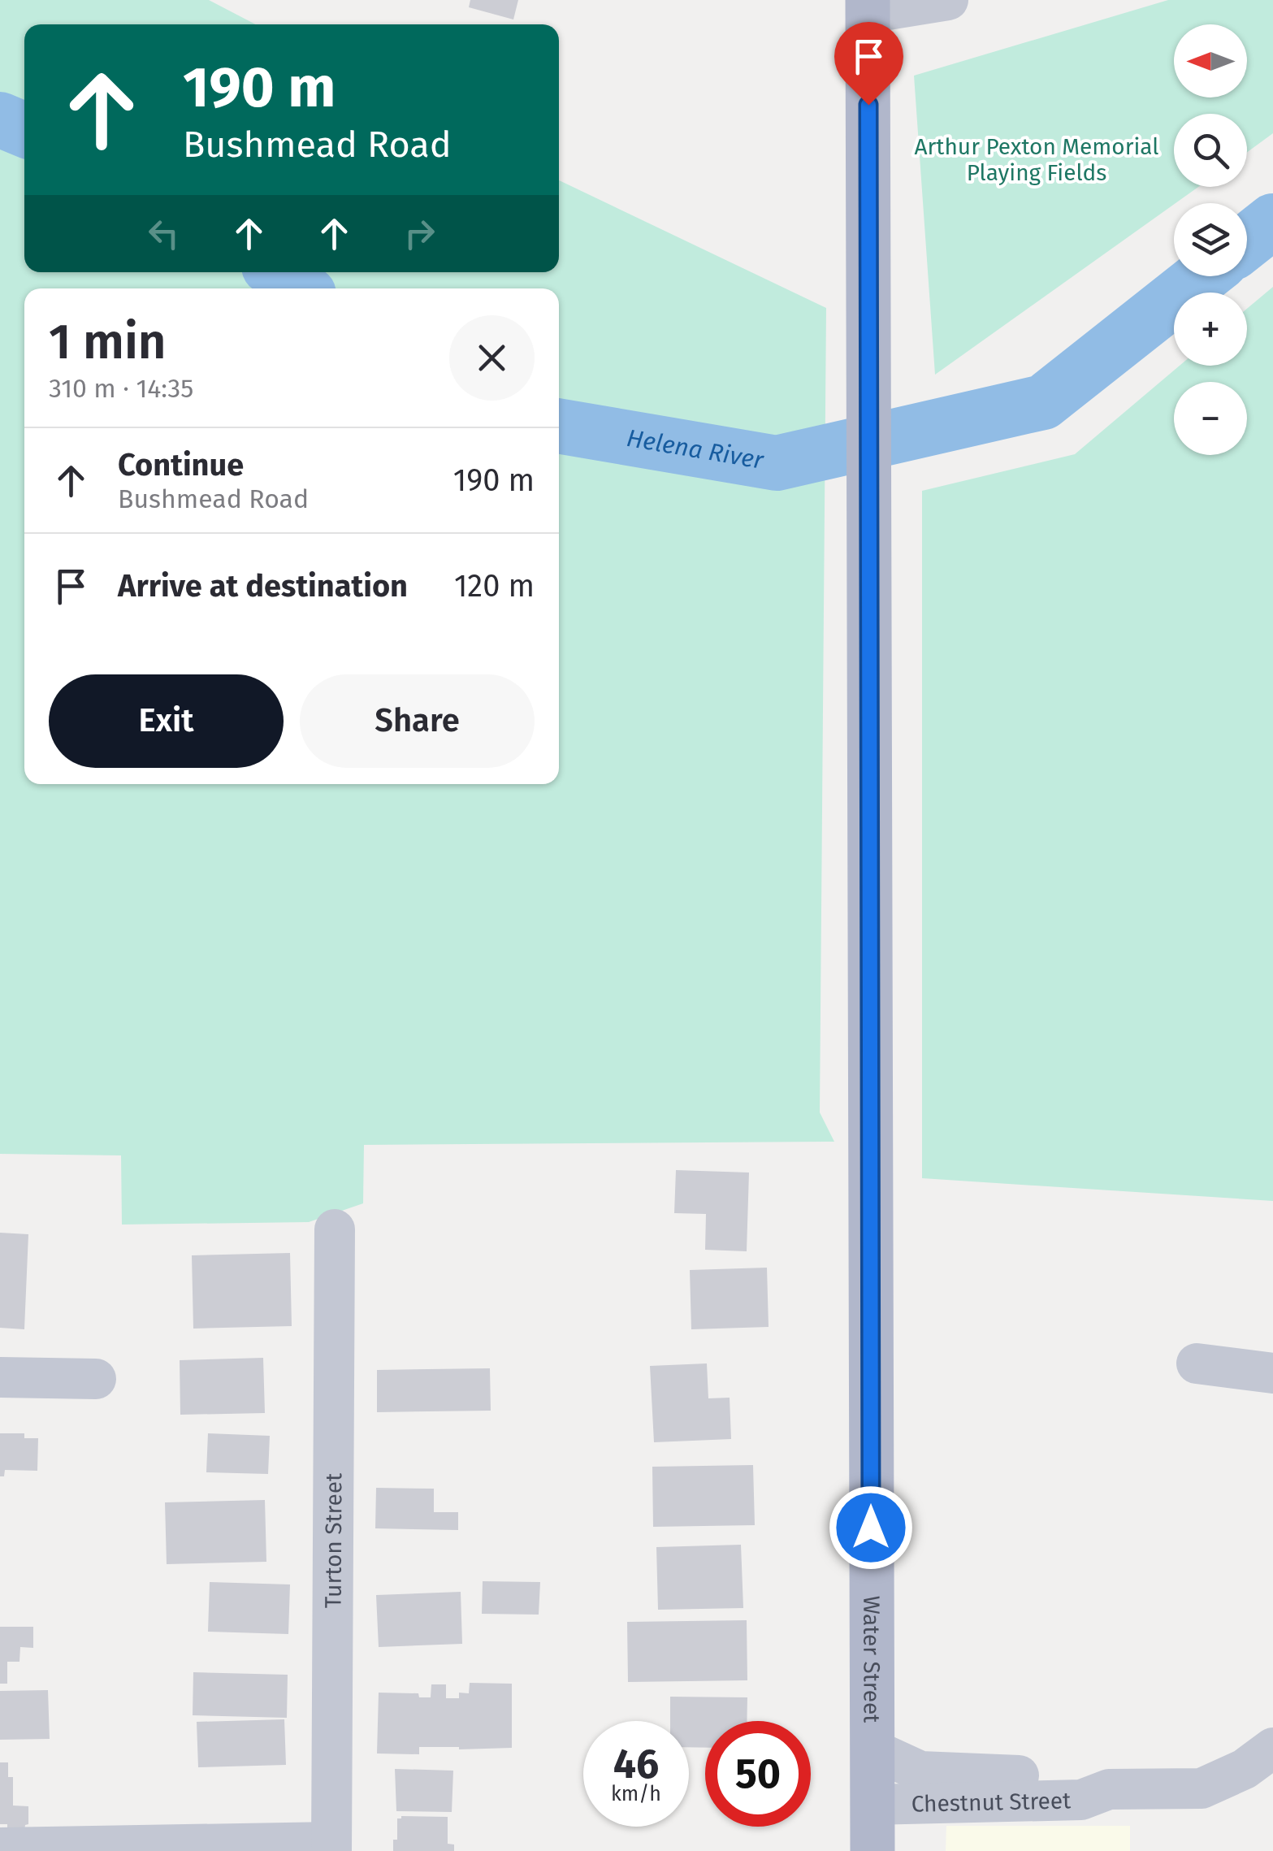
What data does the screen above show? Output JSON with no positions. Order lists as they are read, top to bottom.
{
  "streets": {
    "main road": ["Water Street"],
    "street": ["Turton Street", "Chestnut Street"]
  },
  "crossings": [
    ["Water Street", "Chestnut Street"]
  ],
  "water": ["Helena River"],
  "parks": ["Arthur Pexton Memorial Playing Fields"],
  "north": "left",
  "page": {
    "map_buttons": ["+", "−"],
    "turn": ["190 m", "Bushmead Road"],
    "heading": ["1 min", "310 m · 14:35"],
    "list": [
      {
        "name": "Continue",
        "note": "Bushmead Road",
        "value": "190 m"
      },
      {
        "name": "Arrive at destination",
        "value": "120 m"
      }
    ],
    "buttons": ["Exit", "Share"],
    "speed": "46 km/h",
    "limit": "50"
  }
}
